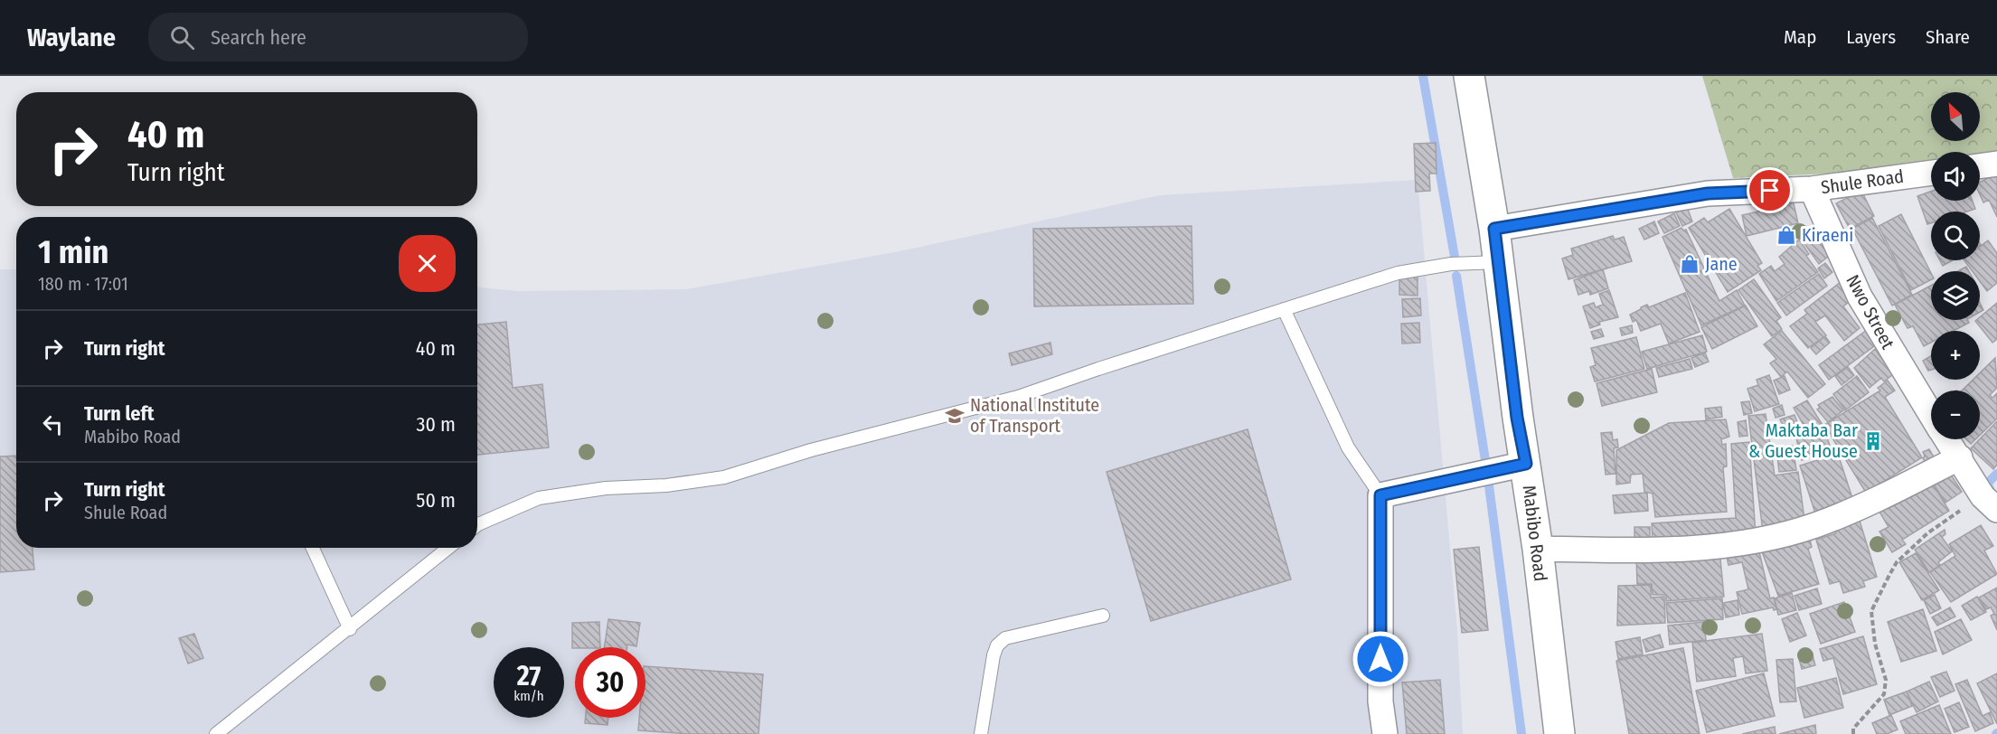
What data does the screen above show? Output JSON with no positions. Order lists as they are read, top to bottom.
{
  "streets": {
    "main road": ["Mabibo Road"],
    "street": ["Shule Road", "Nwo Street"]
  },
  "crossings": [
    ["Shule Road", "Nwo Street"],
    ["Shule Road", "Mabibo Road"]
  ],
  "places": {
    "shop": ["Kiraeni", "Jane"],
    "school or university": ["National Institute of Transport"],
    "building": ["Maktaba Bar & Guest House"]
  },
  "north": "top left",
  "page": {
    "header": "Waylane",
    "search": "Search here",
    "nav": ["Map", "Layers", "Share"],
    "map_buttons": ["+", "−"],
    "turn": ["40 m", "Turn right"],
    "heading": ["1 min", "180 m · 17:01"],
    "list": [
      {
        "name": "Turn right",
        "value": "40 m"
      },
      {
        "name": "Turn left",
        "note": "Mabibo Road",
        "value": "30 m"
      },
      {
        "name": "Turn right",
        "note": "Shule Road",
        "value": "50 m"
      }
    ],
    "speed": "27 km/h",
    "limit": "30"
  }
}
